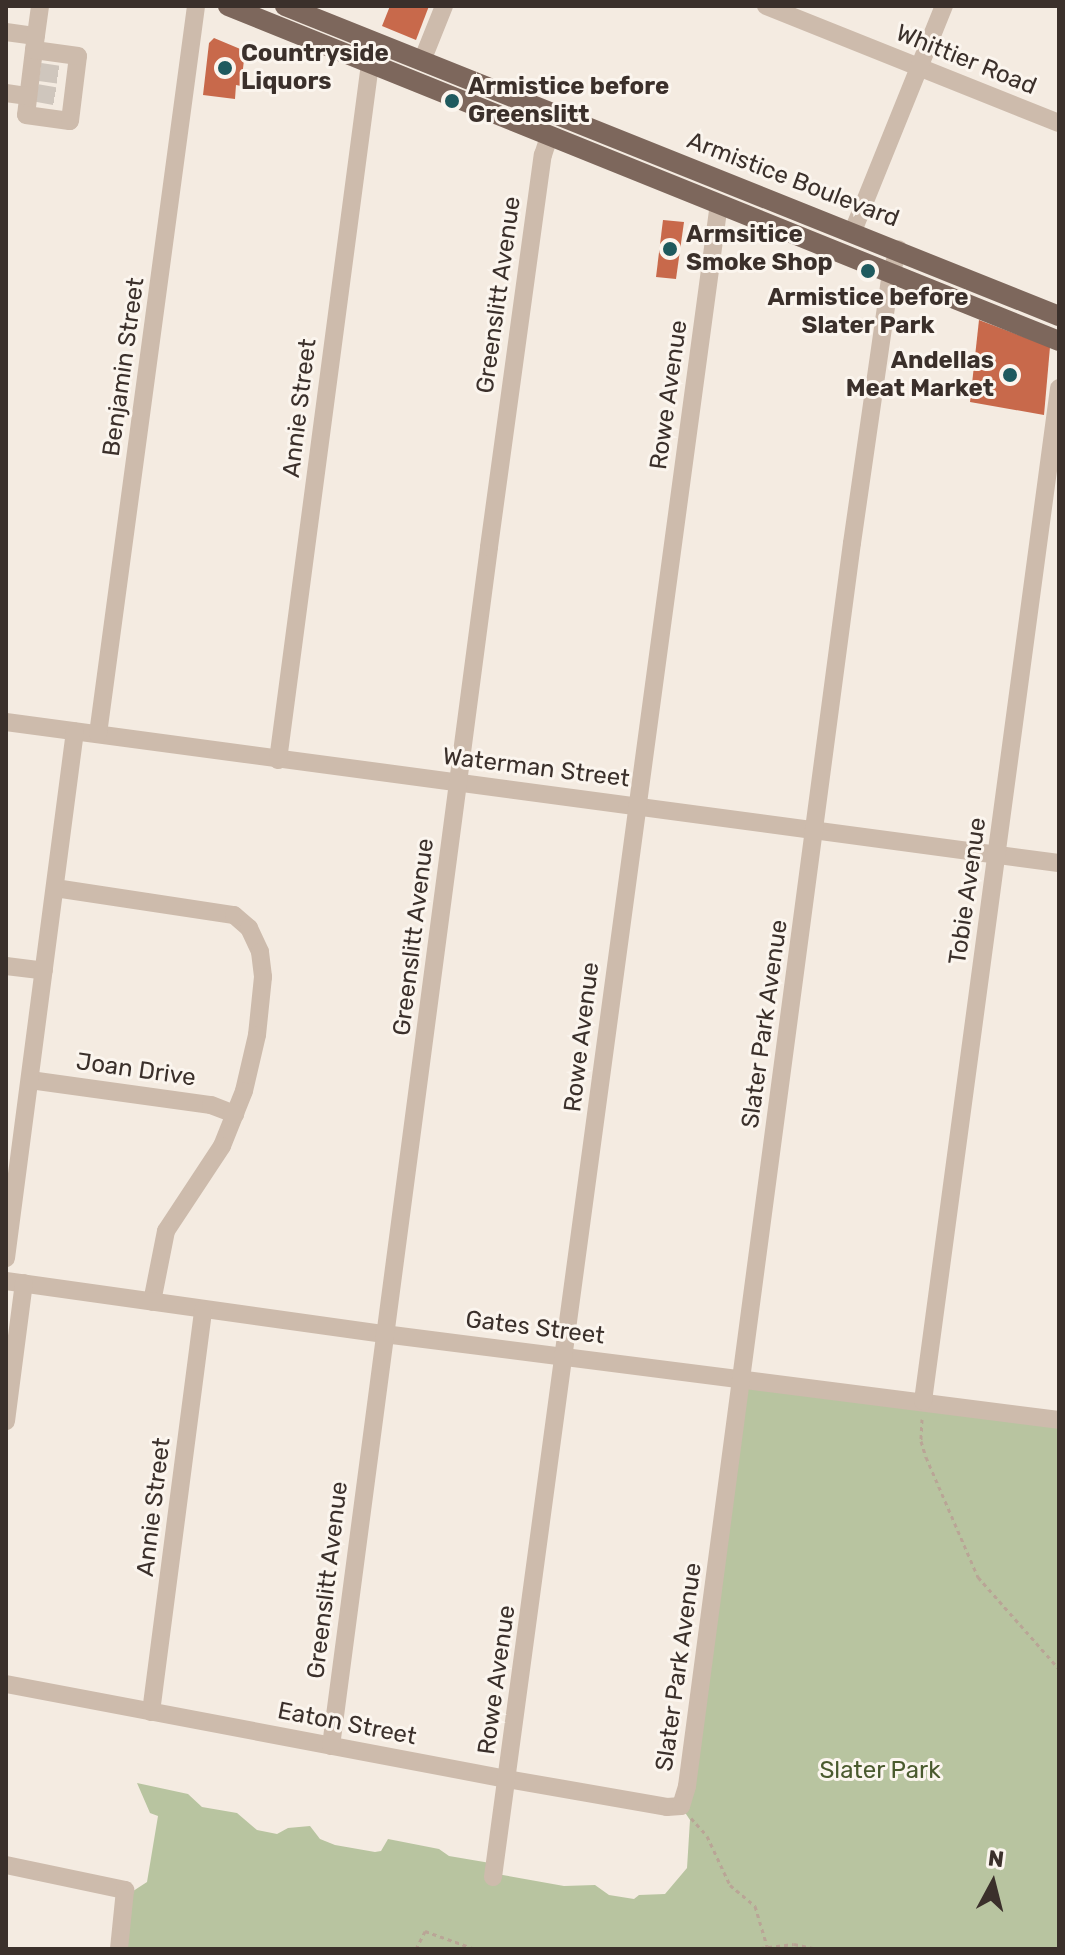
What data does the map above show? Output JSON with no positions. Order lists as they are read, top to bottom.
{
  "streets": {
    "main road": ["Armistice Boulevard"],
    "street": [
      "Whittier Road",
      "Greenslitt Avenue",
      "Benjamin Street",
      "Rowe Avenue",
      "Annie Street",
      "Waterman Street",
      "Tobie Avenue",
      "Slater Park Avenue",
      "Joan Drive",
      "Gates Street",
      "Eaton Street"
    ]
  },
  "crossings": [
    ["Armistice Boulevard", "Greenslitt Avenue"],
    ["Armistice Boulevard", "Rowe Avenue"],
    ["Armistice Boulevard", "Annie Street"],
    ["Armistice Boulevard", "Slater Park Avenue"],
    ["Greenslitt Avenue", "Waterman Street"],
    ["Greenslitt Avenue", "Gates Street"],
    ["Greenslitt Avenue", "Eaton Street"],
    ["Benjamin Street", "Waterman Street"],
    ["Rowe Avenue", "Waterman Street"],
    ["Rowe Avenue", "Gates Street"],
    ["Rowe Avenue", "Eaton Street"],
    ["Annie Street", "Waterman Street"],
    ["Annie Street", "Gates Street"],
    ["Annie Street", "Eaton Street"],
    ["Waterman Street", "Tobie Avenue"],
    ["Waterman Street", "Slater Park Avenue"],
    ["Tobie Avenue", "Gates Street"],
    ["Slater Park Avenue", "Gates Street"],
    ["Slater Park Avenue", "Eaton Street"]
  ],
  "parks": ["Slater Park"],
  "places": [
    "Countryside Liquors",
    "Armistice before Greenslitt",
    "Armsitice Smoke Shop",
    "Armistice before Slater Park",
    "Andellas Meat Market"
  ],
  "north": "top"
}
